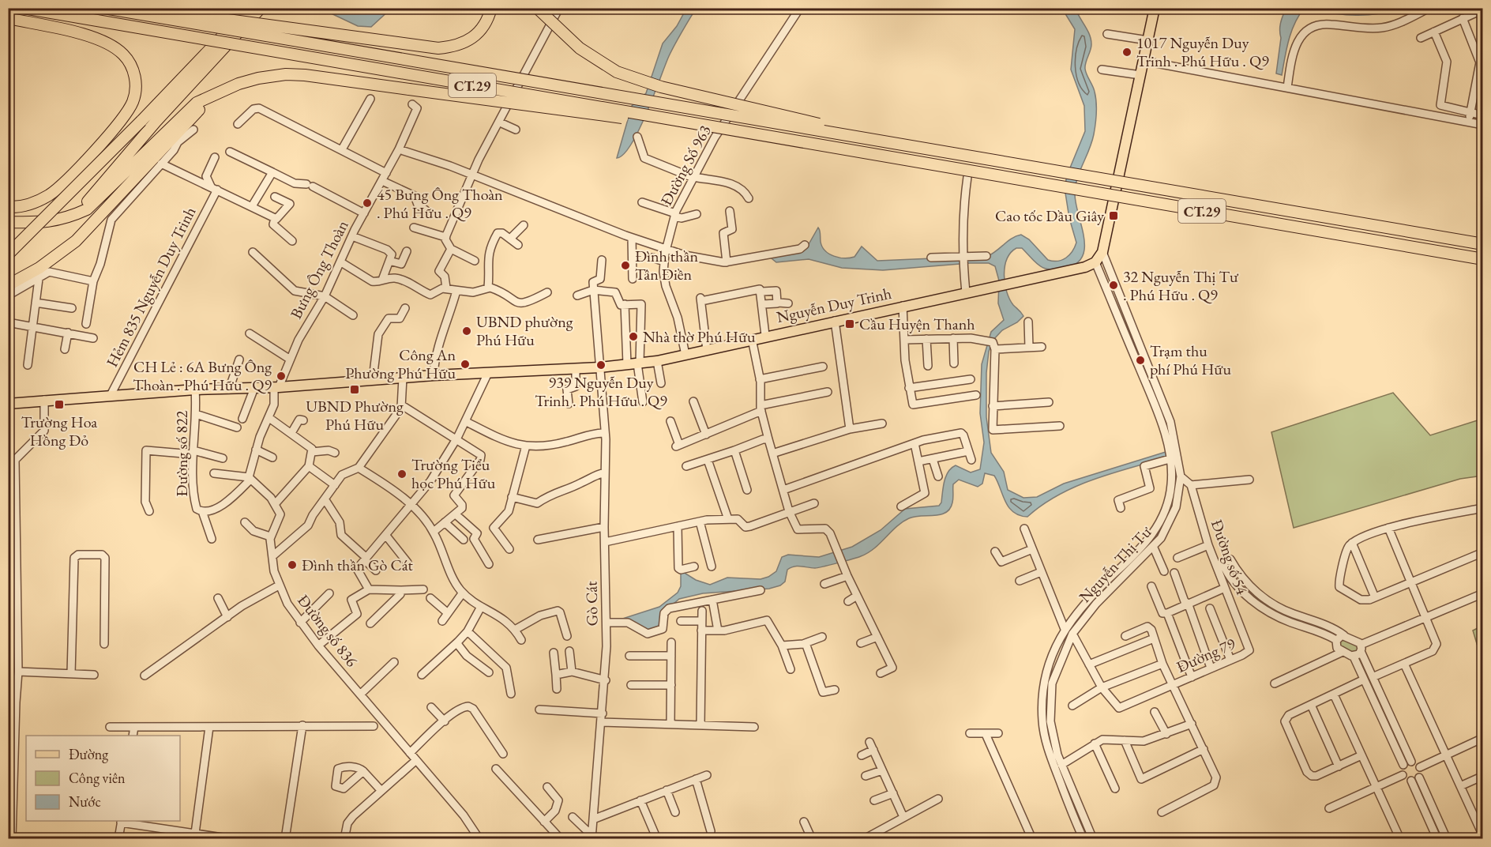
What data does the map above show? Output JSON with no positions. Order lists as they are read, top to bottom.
{
  "streets": {
    "highway": ["CT.29"],
    "main road": ["Nguyễn Duy Trinh"],
    "street": [
      "Đường Số 963",
      "Bưng Ông Thoàn",
      "Hẻm 835 Nguyễn Duy Trinh",
      "Đường số 822",
      "Đường số 54",
      "Nguyễn Thị Tư",
      "Gò Cát",
      "Đường số 836",
      "Đường 79"
    ]
  },
  "crossings": [
    ["Đường Số 963", "Nguyễn Duy Trinh"],
    ["Bưng Ông Thoàn", "Nguyễn Duy Trinh"],
    ["Hẻm 835 Nguyễn Duy Trinh", "Nguyễn Duy Trinh"],
    ["Nguyễn Duy Trinh", "Đường số 822"],
    ["Nguyễn Duy Trinh", "Nguyễn Thị Tư"],
    ["Nguyễn Duy Trinh", "Gò Cát"],
    ["Đường số 54", "Đường 79"]
  ],
  "places": {
    "other": [
      "1017 Nguyễn Duy Trinh . Phú Hữu . Q9",
      "45 Bưng Ông Thoàn . Phú Hữu . Q9",
      "Đình thần Tân Điền",
      "32 Nguyễn Thị Tư . Phú Hữu . Q9",
      "UBND phường Phú Hữu",
      "Nhà thờ Phú Hữu",
      "Trạm thu phí Phú Hữu",
      "Công An Phường Phú Hữu",
      "939 Nguyễn Duy Trinh . Phú Hữu . Q9",
      "CH Lẻ : 6A Bưng Ông Thoàn . Phú Hữu . Q9",
      "Trường Tiểu học Phú Hữu",
      "Đình thần Gò Cát"
    ],
    "transit": [
      "Cao tốc Dầu Giây",
      "Cầu Huyện Thanh",
      "UBND Phường Phú Hữu",
      "Trường Hoa Hồng Đỏ"
    ]
  },
  "legend": ["Đường", "Công viên", "Nước"]
}
